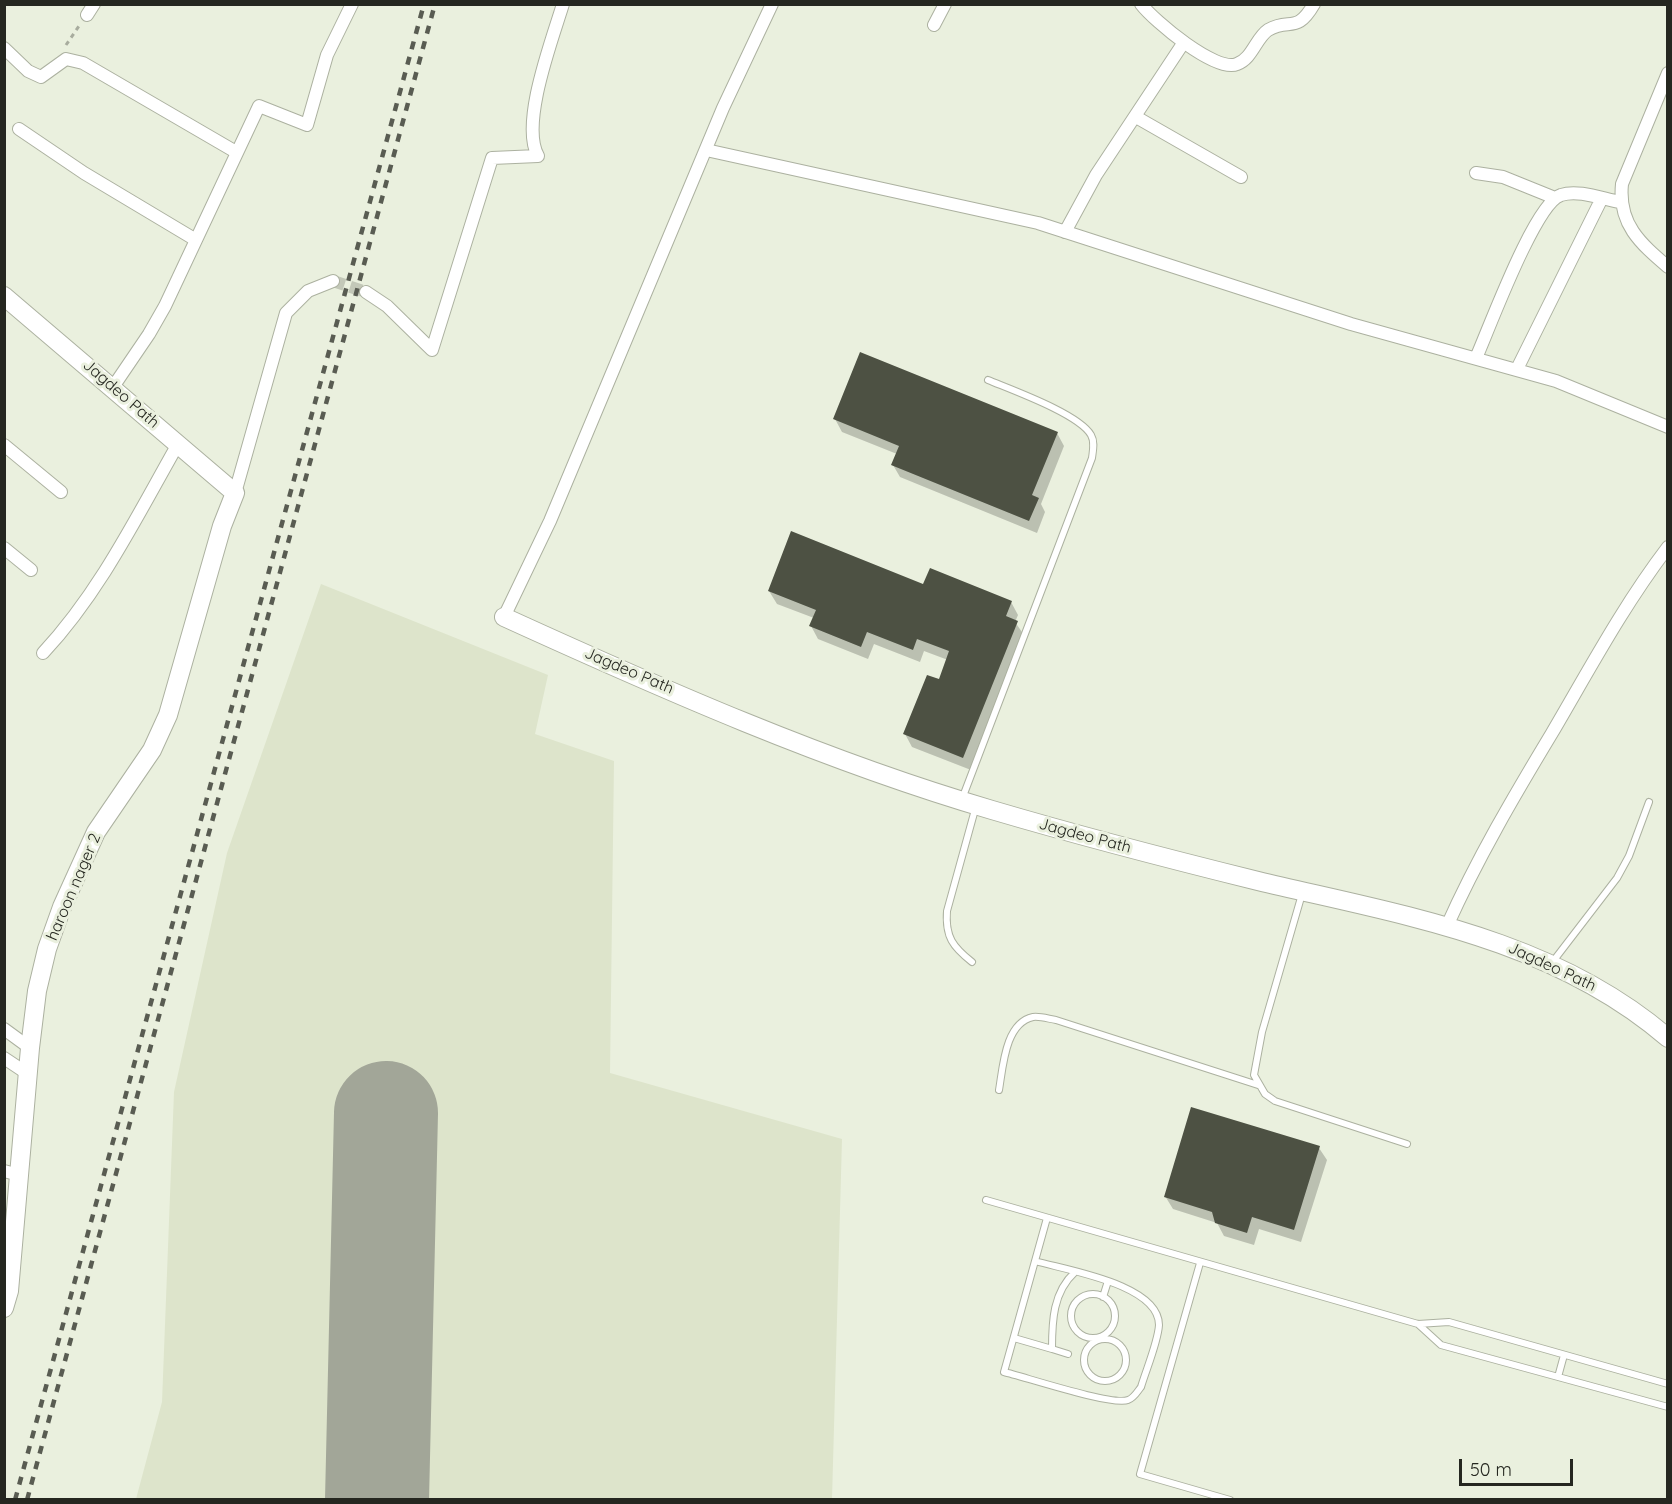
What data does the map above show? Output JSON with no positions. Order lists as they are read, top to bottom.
{
  "streets": {
    "main road": ["Jagdeo Path", "haroon nager 2"]
  },
  "crossings": [
    ["Jagdeo Path", "haroon nager 2"]
  ],
  "scale_bar": "50 m"
}
